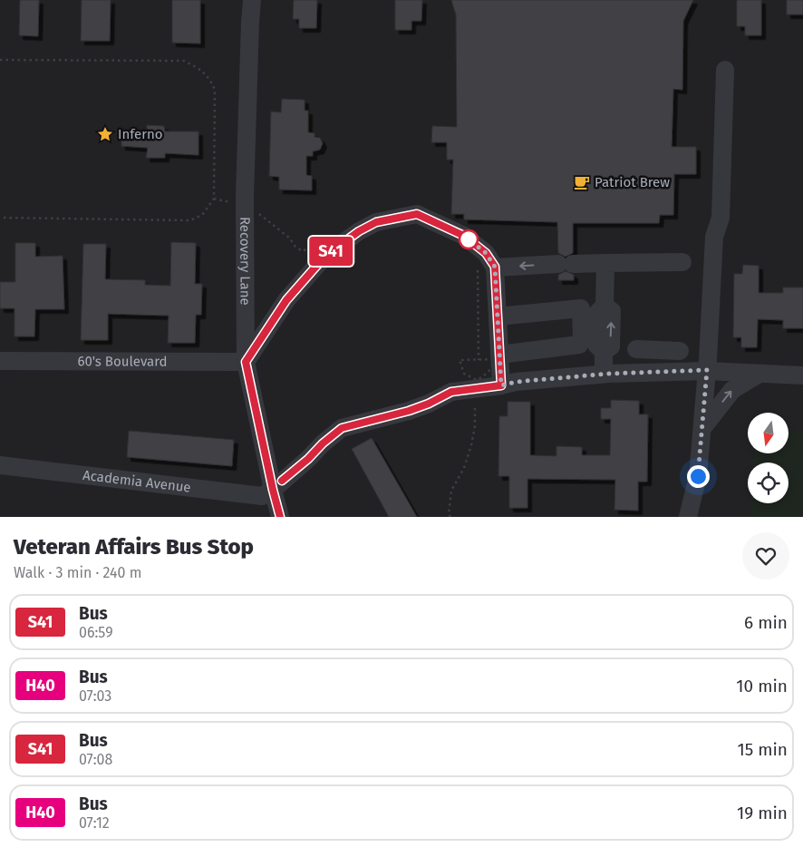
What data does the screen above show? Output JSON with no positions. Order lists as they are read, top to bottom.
{
  "streets": {
    "lane": ["Recovery Lane", "60's Boulevard", "Academia Avenue"]
  },
  "crossings": [
    ["Recovery Lane", "60's Boulevard"],
    ["Recovery Lane", "Academia Avenue"]
  ],
  "places": {
    "place": ["Inferno"],
    "cafe": ["Patriot Brew"]
  },
  "lines": ["bus line S41"],
  "north": "bottom",
  "page": {
    "on_map": "S41",
    "heading": ["Veteran Affairs Bus Stop", "Walk · 3 min · 240 m"],
    "list": [
      {
        "mark": "S41",
        "name": "Bus",
        "note": "06:59",
        "value": "6 min"
      },
      {
        "mark": "H40",
        "name": "Bus",
        "note": "07:03",
        "value": "10 min"
      },
      {
        "mark": "S41",
        "name": "Bus",
        "note": "07:08",
        "value": "15 min"
      },
      {
        "mark": "H40",
        "name": "Bus",
        "note": "07:12",
        "value": "19 min"
      }
    ]
  }
}
